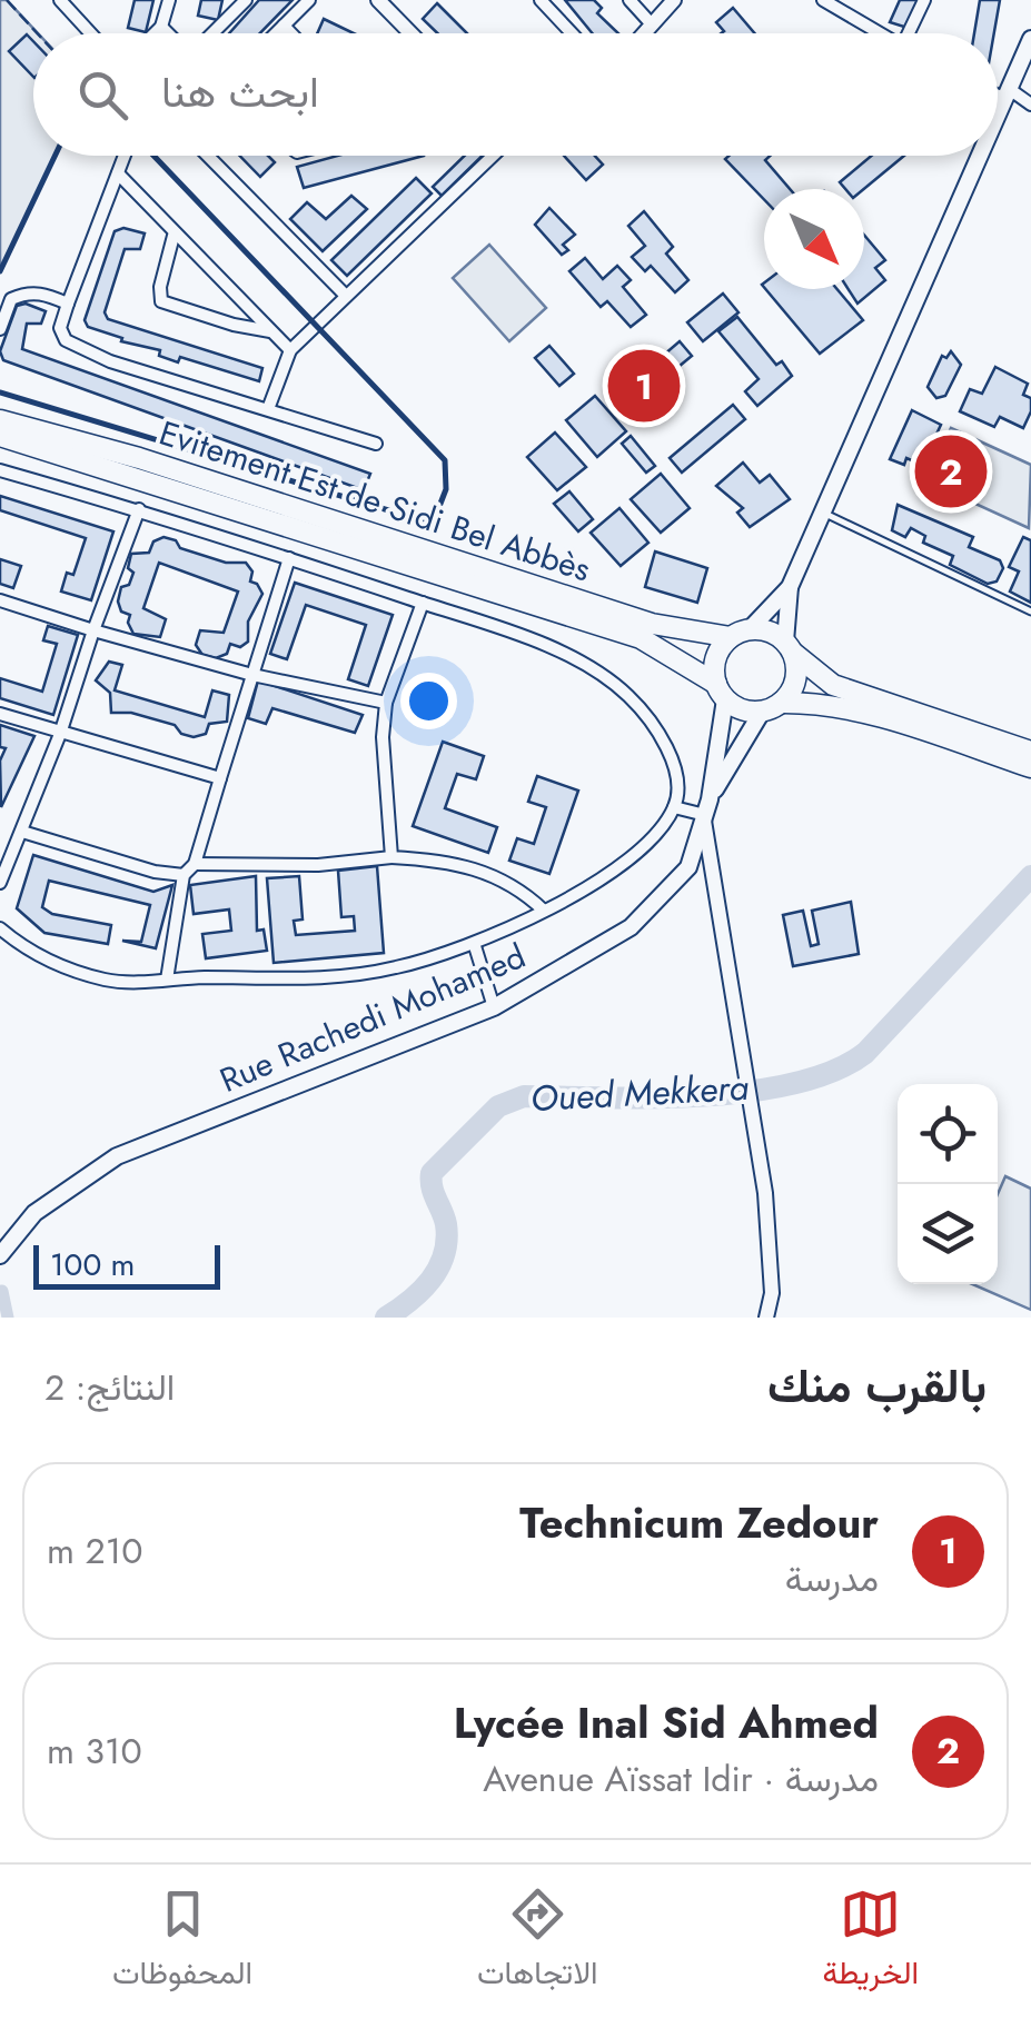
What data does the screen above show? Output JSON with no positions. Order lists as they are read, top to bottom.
{
  "streets": {
    "highway": ["Evitement Est de Sidi Bel Abbès"],
    "main road": ["Rue Rachedi Mohamed"]
  },
  "water": ["Oued Mekkera"],
  "scale_bar": "100 m",
  "north": "bottom right",
  "page": {
    "search": "ابحث هنا",
    "pins": ["1", "2"],
    "scale": "100 m",
    "heading": ["بالقرب منك", "النتائج: 2"],
    "list": [
      {
        "mark": "1",
        "name": "Technicum Zedour",
        "note": "مدرسة",
        "value": "210 m"
      },
      {
        "mark": "2",
        "name": "Lycée Inal Sid Ahmed",
        "note": "مدرسة · Avenue Aïssat Idir",
        "value": "310 m"
      }
    ],
    "nav": ["الخريطة", "الاتجاهات", "المحفوظات"]
  }
}
